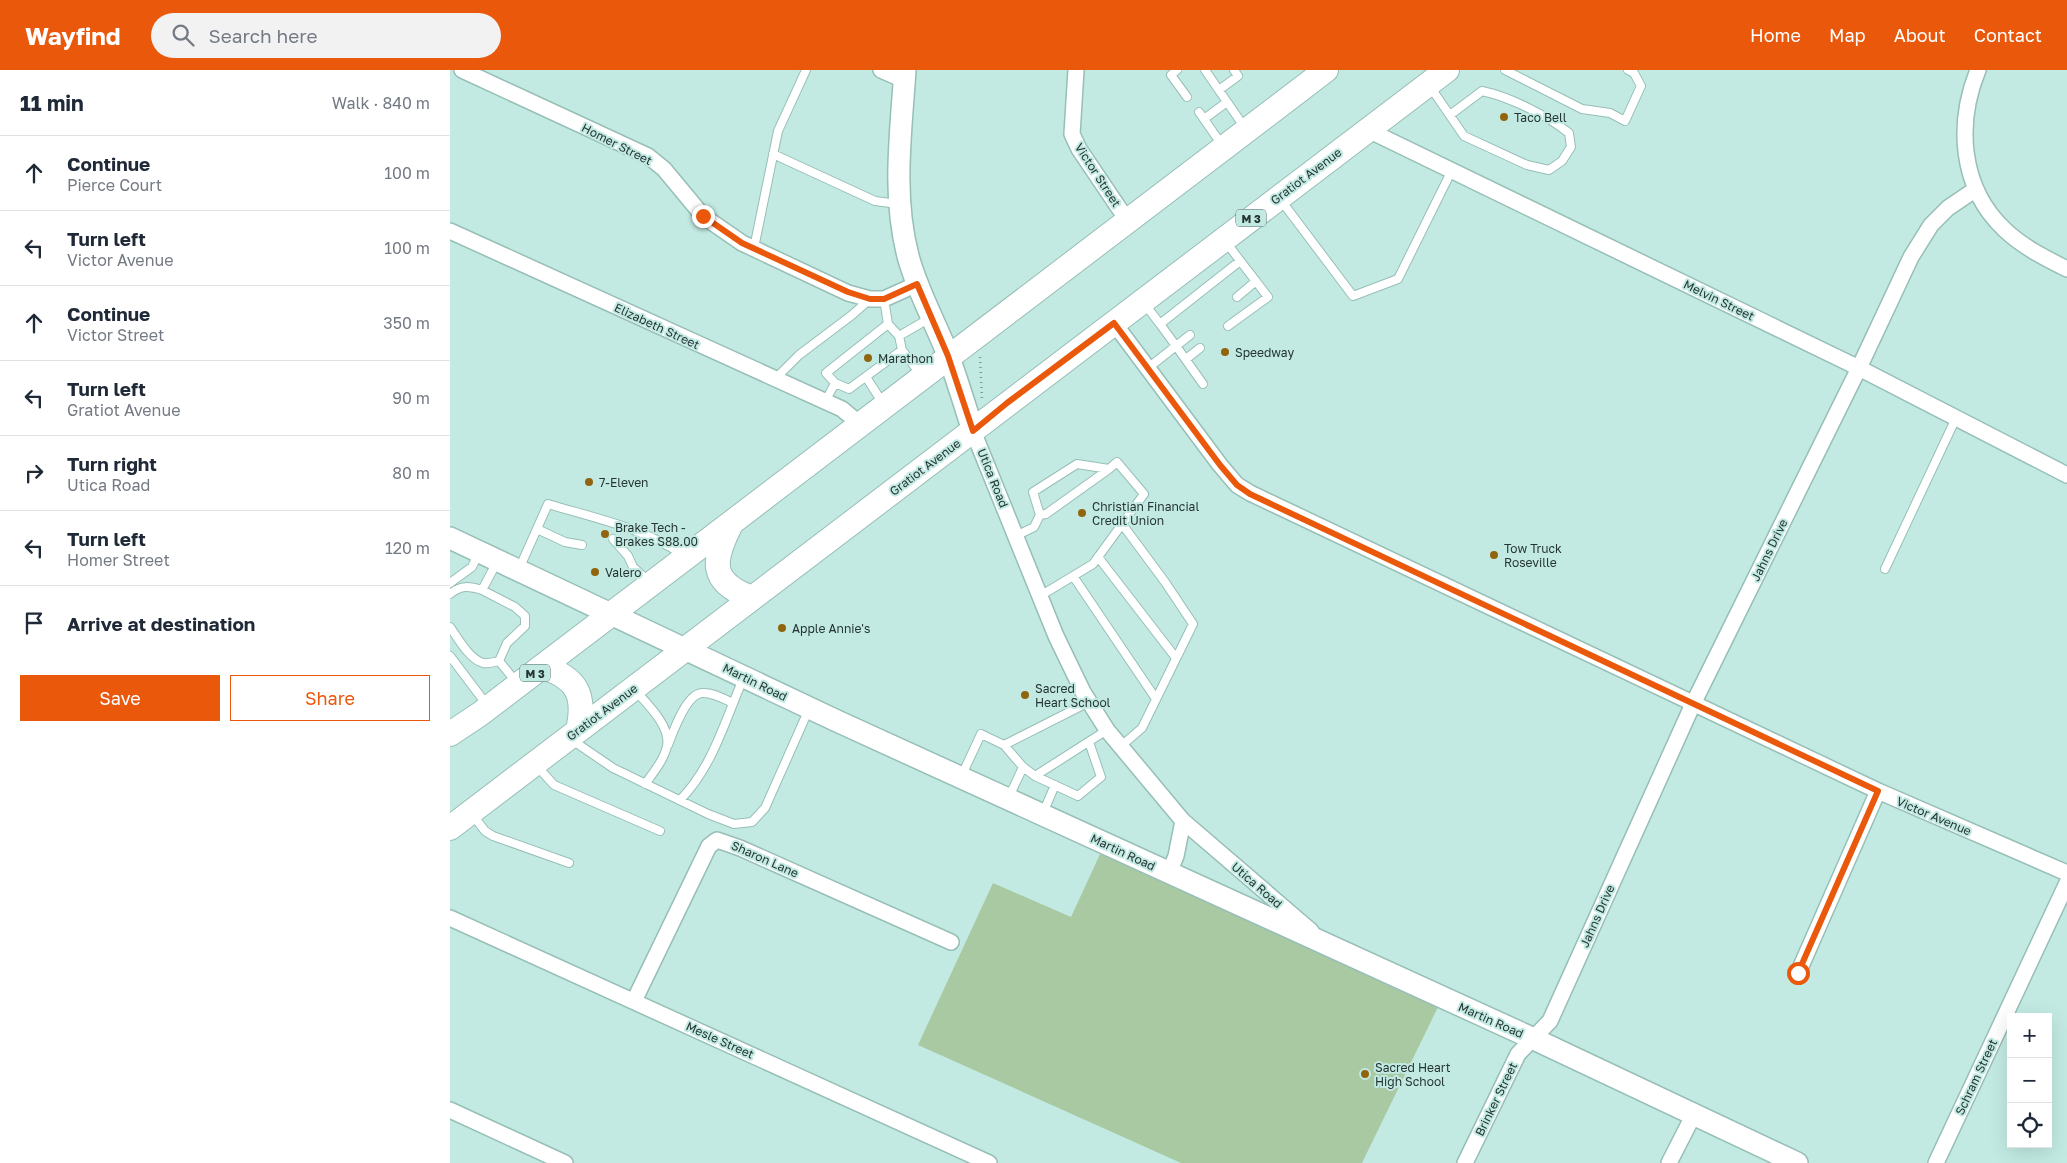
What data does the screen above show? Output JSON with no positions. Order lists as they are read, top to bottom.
{
  "streets": {
    "main road": ["Gratiot Avenue", "M 3"],
    "street": [
      "Homer Street",
      "Victor Street",
      "Melvin Street",
      "Elizabeth Street",
      "Utica Road",
      "Jahns Drive",
      "Martin Road",
      "Victor Avenue",
      "Sharon Lane",
      "Mesle Street",
      "Schram Street",
      "Brinker Street"
    ]
  },
  "crossings": [
    ["Victor Street", "M 3"],
    ["Gratiot Avenue", "Melvin Street"],
    ["Gratiot Avenue", "Utica Road"],
    ["Gratiot Avenue", "Martin Road"],
    ["M 3", "Elizabeth Street"],
    ["M 3", "Utica Road"],
    ["M 3", "Martin Road"],
    ["Melvin Street", "Jahns Drive"],
    ["Utica Road", "Martin Road"],
    ["Jahns Drive", "Martin Road"],
    ["Jahns Drive", "Victor Avenue"],
    ["Jahns Drive", "Brinker Street"],
    ["Martin Road", "Brinker Street"],
    ["Sharon Lane", "Mesle Street"]
  ],
  "places": [
    "Taco Bell",
    "Speedway",
    "Marathon",
    "7-Eleven",
    "Christian Financial Credit Union",
    "Brake Tech - Brakes S88.00",
    "Tow Truck Roseville",
    "Valero",
    "Apple Annie's",
    "Sacred Heart School",
    "Sacred Heart High School"
  ],
  "page": {
    "header": "Wayfind",
    "search": "Search here",
    "nav": [
      "Home",
      "Map",
      "About",
      "Contact"
    ],
    "heading": ["11 min", "Walk · 840 m"],
    "list": [
      ["Continue", "Pierce Court", "100 m"],
      ["Turn left", "Victor Avenue", "100 m"],
      ["Continue", "Victor Street", "350 m"],
      ["Turn left", "Gratiot Avenue", "90 m"],
      ["Turn right", "Utica Road", "80 m"],
      ["Turn left", "Homer Street", "120 m"],
      "Arrive at destination"
    ],
    "buttons": ["Save", "Share"],
    "map_buttons": ["+", "−"]
  }
}
